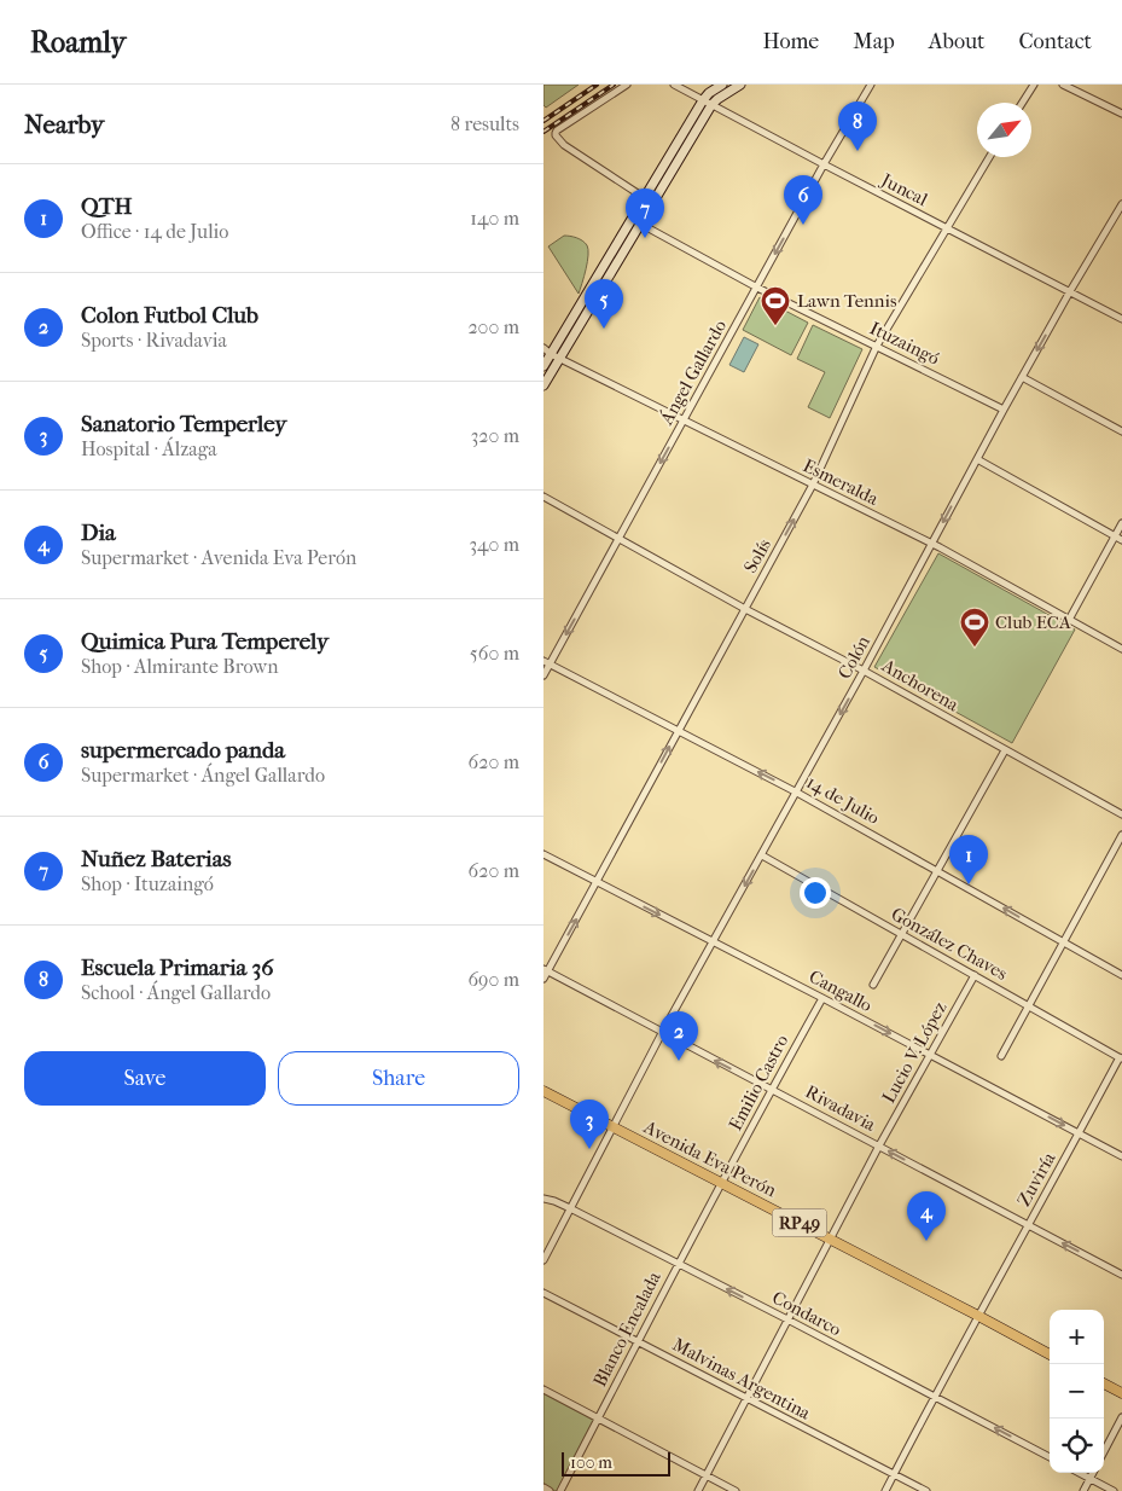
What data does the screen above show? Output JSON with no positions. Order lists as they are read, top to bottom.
{
  "streets": {
    "main road": ["Avenida Eva Perón", "RP49"],
    "street": [
      "Juncal",
      "Ituzaingó",
      "Ángel Gallardo",
      "Esmeralda",
      "Solís",
      "Colón",
      "Anchorena",
      "14 de Julio",
      "González Chaves",
      "Cangallo",
      "Lucio V. López",
      "Emilio Castro",
      "Rivadavia",
      "Zuviría",
      "Condarco",
      "Blanco Encalada",
      "Malvinas Argentina"
    ]
  },
  "crossings": [
    ["Juncal", "Ángel Gallardo"],
    ["Juncal", "Solís"],
    ["Juncal", "Colón"],
    ["Ituzaingó", "Ángel Gallardo"],
    ["Ituzaingó", "Solís"],
    ["Ituzaingó", "Colón"],
    ["Ángel Gallardo", "Esmeralda"],
    ["Ángel Gallardo", "Anchorena"],
    ["Ángel Gallardo", "14 de Julio"],
    ["Esmeralda", "Solís"],
    ["Esmeralda", "Colón"],
    ["Solís", "Anchorena"],
    ["Solís", "14 de Julio"],
    ["Solís", "Cangallo"],
    ["Solís", "Rivadavia"],
    ["Colón", "Anchorena"],
    ["Colón", "14 de Julio"],
    ["Colón", "González Chaves"],
    ["Colón", "Cangallo"],
    ["Colón", "Rivadavia"],
    ["Colón", "Avenida Eva Perón"],
    ["Colón", "Condarco"],
    ["González Chaves", "Lucio V. López"],
    ["González Chaves", "Zuviría"],
    ["Cangallo", "Lucio V. López"],
    ["Cangallo", "Emilio Castro"],
    ["Cangallo", "Zuviría"],
    ["Lucio V. López", "Rivadavia"],
    ["Lucio V. López", "Avenida Eva Perón"],
    ["Lucio V. López", "Condarco"],
    ["Lucio V. López", "Malvinas Argentina"],
    ["Emilio Castro", "Rivadavia"],
    ["Emilio Castro", "Avenida Eva Perón"],
    ["Emilio Castro", "Blanco Encalada"],
    ["Rivadavia", "Zuviría"],
    ["Avenida Eva Perón", "Zuviría"],
    ["Avenida Eva Perón", "Blanco Encalada"],
    ["Zuviría", "Condarco"],
    ["Zuviría", "Malvinas Argentina"],
    ["Condarco", "Blanco Encalada"],
    ["Blanco Encalada", "Malvinas Argentina"]
  ],
  "one_way": [
    "Ángel Gallardo",
    "Solís",
    "Colón",
    "14 de Julio",
    "Cangallo",
    "Rivadavia",
    "Condarco"
  ],
  "places": {
    "sports": ["Lawn Tennis", "Club ECA"]
  },
  "scale_bar": "100 m",
  "north": "top right",
  "page": {
    "header": "Roamly",
    "nav": [
      "Home",
      "Map",
      "About",
      "Contact"
    ],
    "heading": ["Nearby", "8 results"],
    "pins": [
      "8",
      "6",
      "7",
      "5",
      "1",
      "2",
      "3",
      "4"
    ],
    "list": [
      {
        "mark": "1",
        "name": "QTH",
        "note": "Office · 14 de Julio",
        "value": "140 m"
      },
      {
        "mark": "2",
        "name": "Colon Futbol Club",
        "note": "Sports · Rivadavia",
        "value": "200 m"
      },
      {
        "mark": "3",
        "name": "Sanatorio Temperley",
        "note": "Hospital · Álzaga",
        "value": "320 m"
      },
      {
        "mark": "4",
        "name": "Dia",
        "note": "Supermarket · Avenida Eva Perón",
        "value": "340 m"
      },
      {
        "mark": "5",
        "name": "Quimica Pura Temperely",
        "note": "Shop · Almirante Brown",
        "value": "560 m"
      },
      {
        "mark": "6",
        "name": "supermercado panda",
        "note": "Supermarket · Ángel Gallardo",
        "value": "620 m"
      },
      {
        "mark": "7",
        "name": "Nuñez Baterias",
        "note": "Shop · Ituzaingó",
        "value": "620 m"
      },
      {
        "mark": "8",
        "name": "Escuela Primaria 36",
        "note": "School · Ángel Gallardo",
        "value": "690 m"
      }
    ],
    "buttons": ["Save", "Share"],
    "map_buttons": ["+", "−"],
    "scale": "100 m"
  }
}
